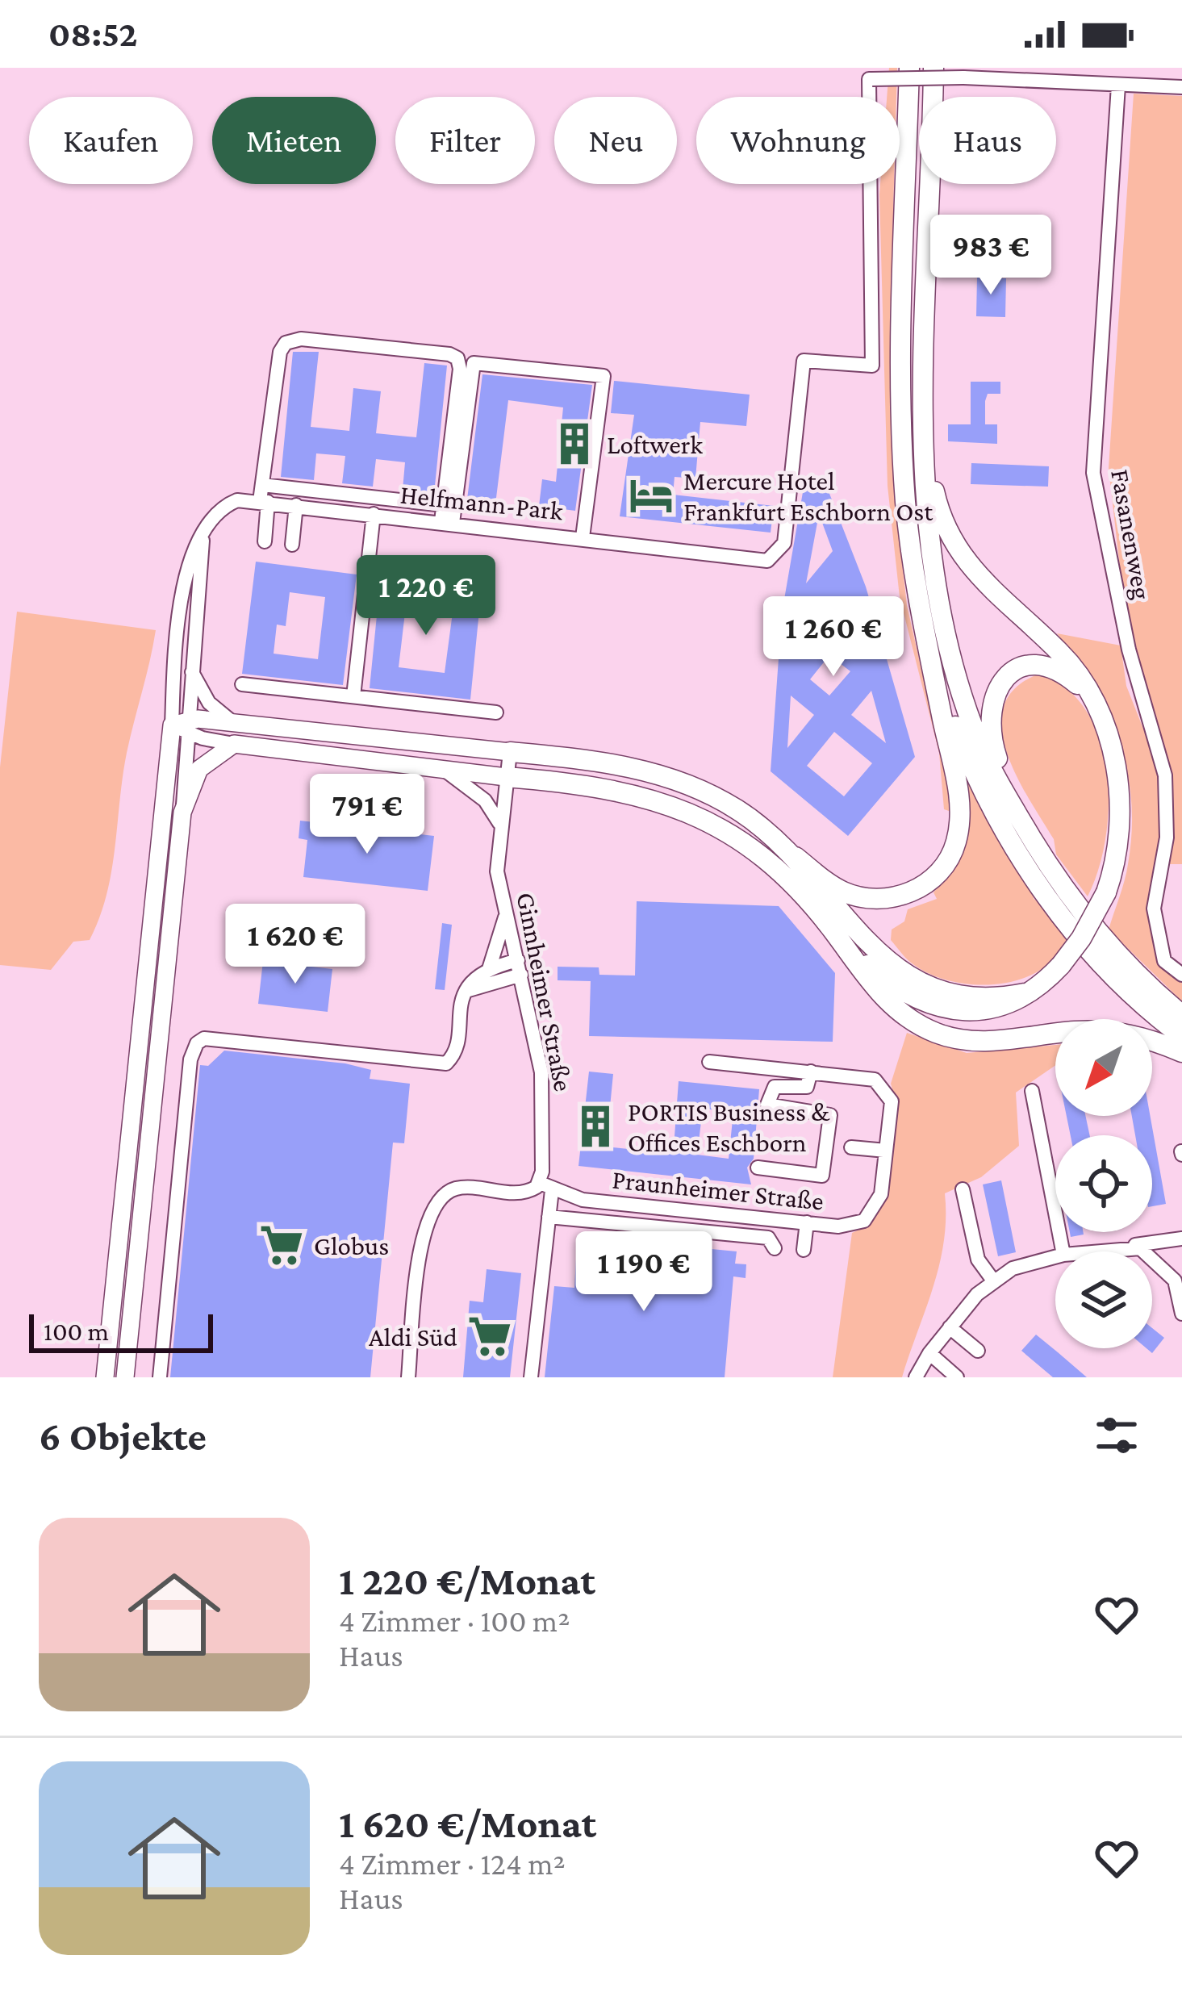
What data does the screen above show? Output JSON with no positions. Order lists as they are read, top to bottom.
{
  "streets": {
    "street": [
      "Helfmann-Park",
      "Fasanenweg",
      "Ginnheimer Straße",
      "Praunheimer Straße"
    ]
  },
  "crossings": [
    ["Helfmann-Park", "Fasanenweg"],
    ["Ginnheimer Straße", "Praunheimer Straße"]
  ],
  "places": {
    "building": ["Loftwerk", "PORTIS Business & Offices Eschborn"],
    "hotel": ["Mercure Hotel Frankfurt Eschborn Ost"],
    "supermarket": ["Globus", "Aldi Süd"]
  },
  "scale_bar": "100 m",
  "north": "bottom left",
  "page": {
    "status": "08:52",
    "chip": [
      "Kaufen",
      "Mieten",
      "Filter",
      "Neu",
      "Wohnung",
      "Haus"
    ],
    "price": [
      "983 €",
      "1 220 €",
      "1 260 €",
      "791 €",
      "1 620 €",
      "1 190 €"
    ],
    "scale": "100 m",
    "heading": "6 Objekte",
    "list": [
      {
        "name": "1 220 €/Monat",
        "note": "4 Zimmer · 100 m² · Haus"
      },
      {
        "name": "1 620 €/Monat",
        "note": "4 Zimmer · 124 m² · Haus"
      }
    ]
  }
}
